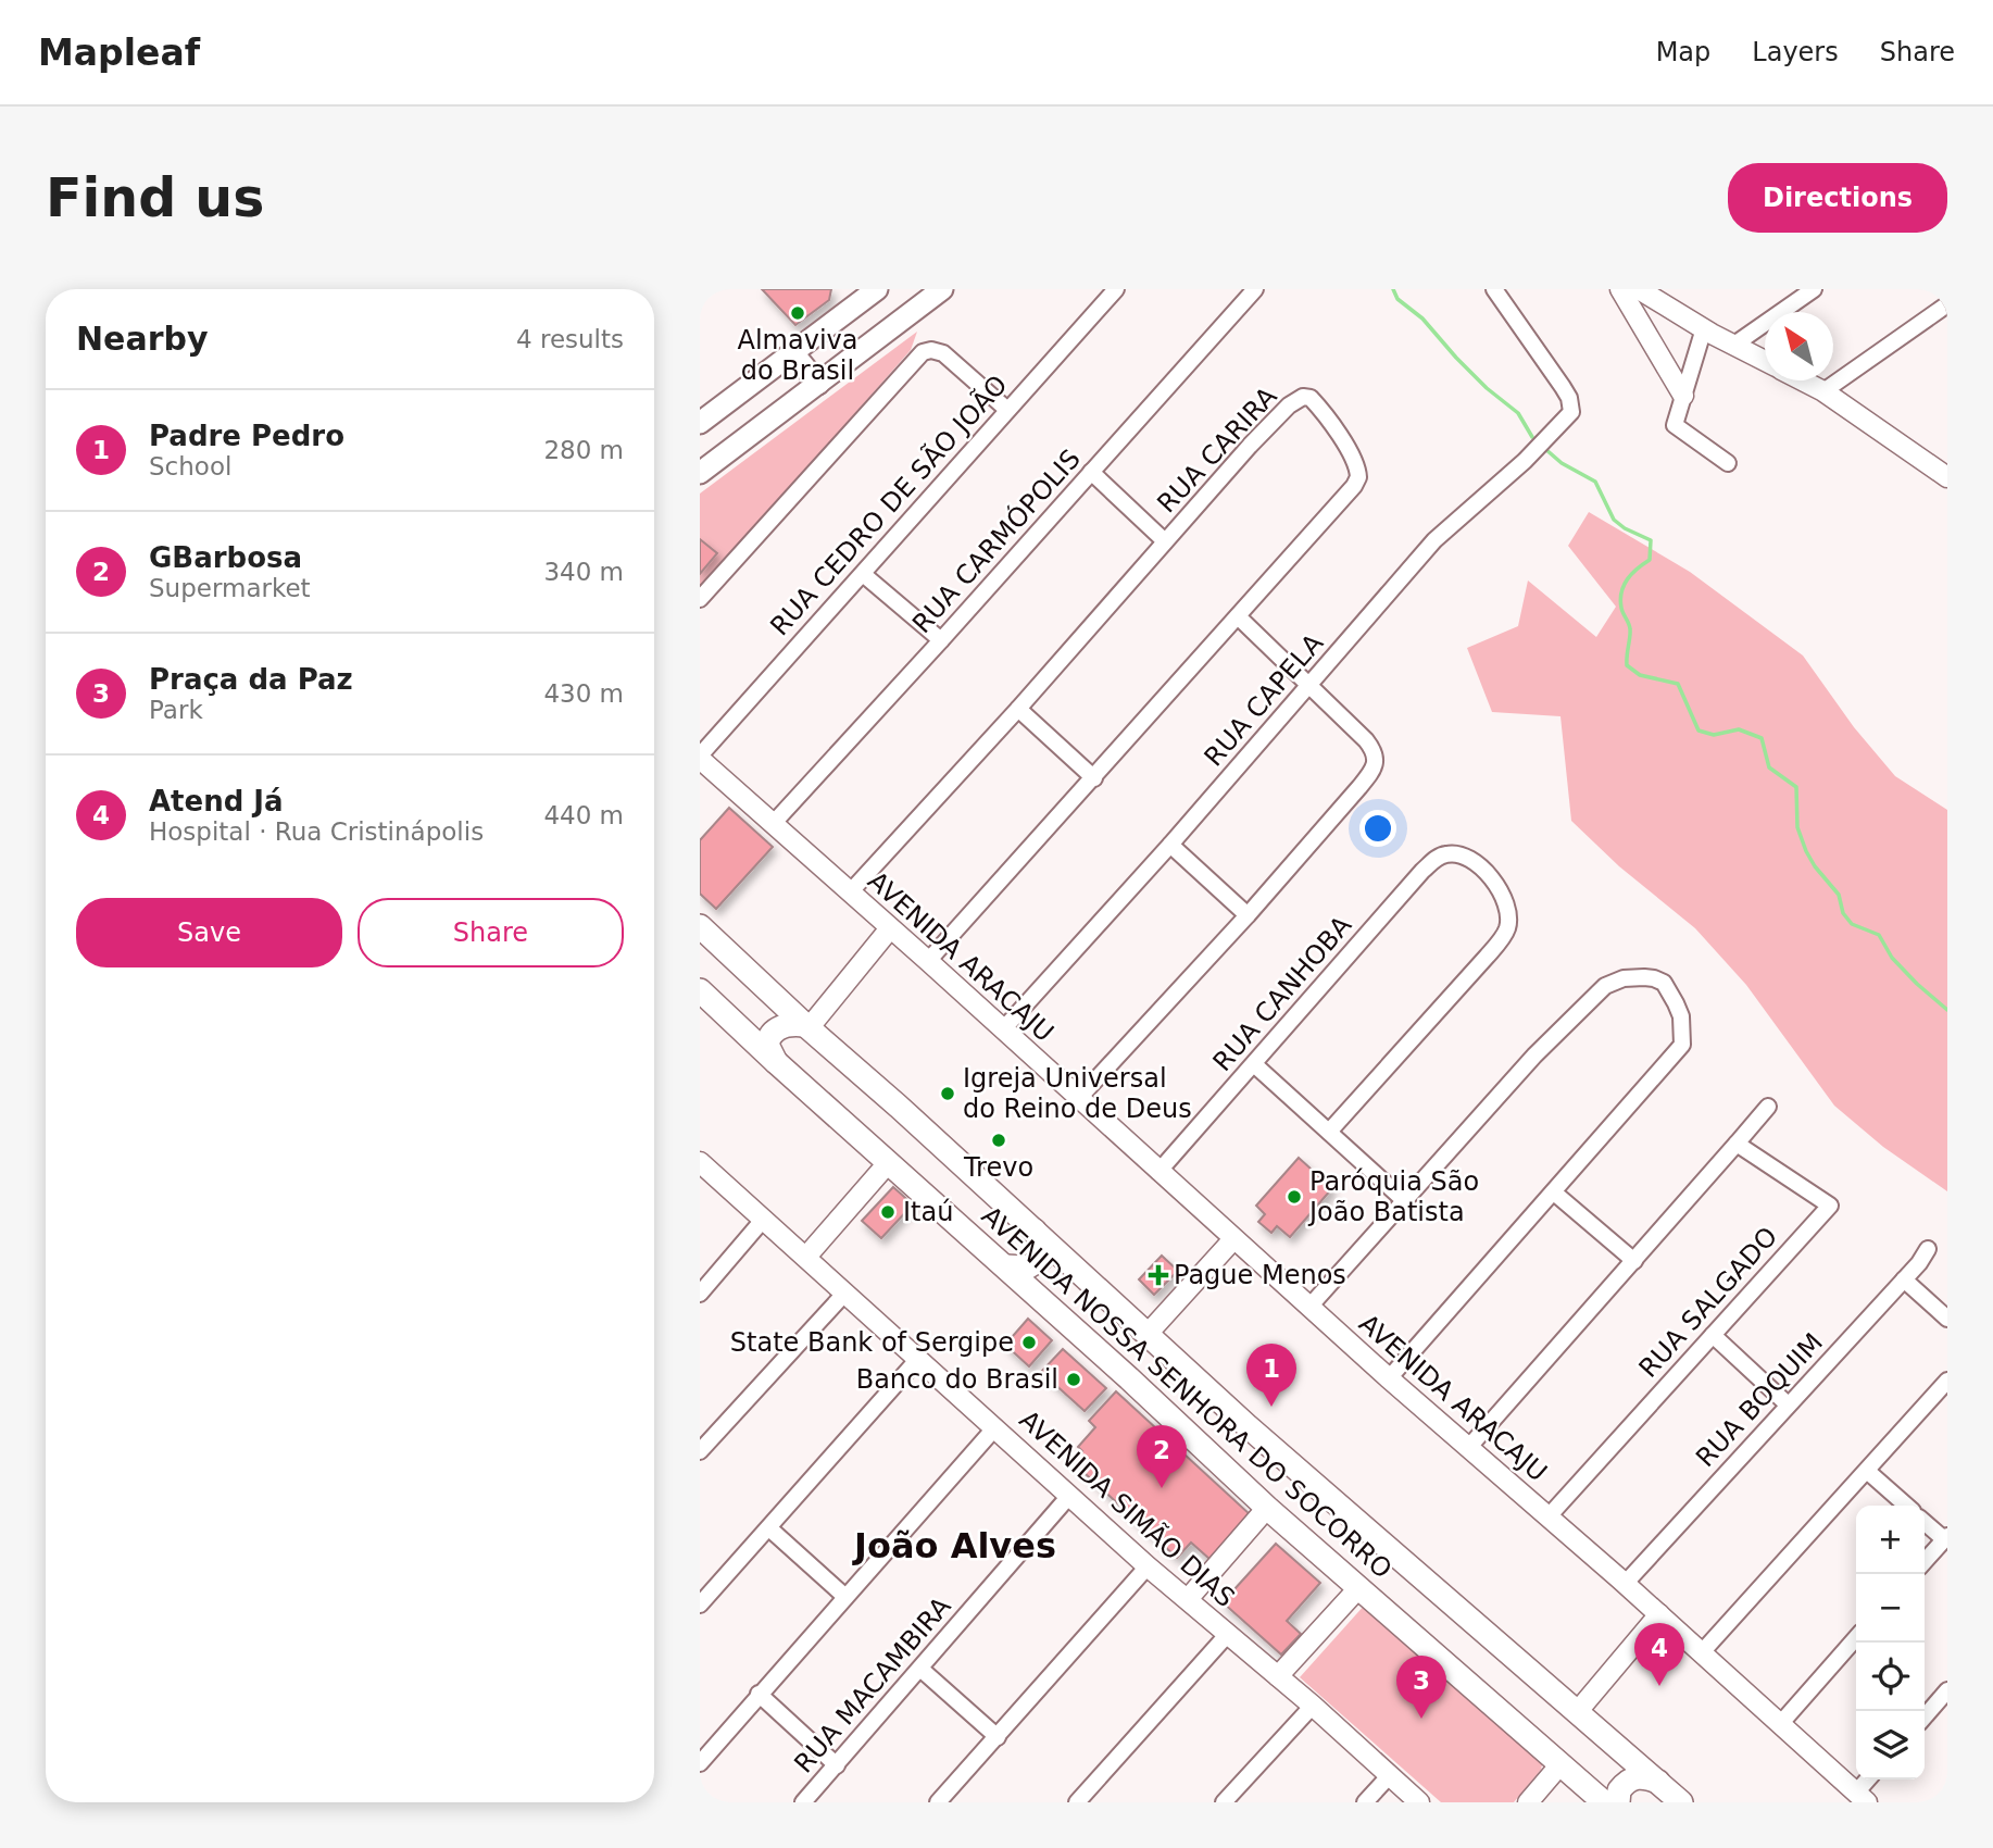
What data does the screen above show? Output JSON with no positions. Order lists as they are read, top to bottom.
{
  "streets": {
    "main road": ["AVENIDA NOSSA SENHORA DO SOCORRO"],
    "street": [
      "RUA CARIRA",
      "RUA CEDRO DE SÃO JOÃO",
      "RUA CARMÓPOLIS",
      "RUA CAPELA",
      "AVENIDA ARACAJU",
      "RUA CANHOBA",
      "RUA SALGADO",
      "RUA BOQUIM",
      "AVENIDA SIMÃO DIAS",
      "RUA MACAMBIRA"
    ]
  },
  "crossings": [
    ["RUA CARIRA", "AVENIDA ARACAJU"],
    ["RUA CEDRO DE SÃO JOÃO", "AVENIDA ARACAJU"],
    ["RUA CARMÓPOLIS", "AVENIDA ARACAJU"],
    ["RUA CAPELA", "AVENIDA ARACAJU"],
    ["AVENIDA ARACAJU", "RUA CANHOBA"],
    ["AVENIDA ARACAJU", "RUA SALGADO"],
    ["AVENIDA ARACAJU", "RUA BOQUIM"],
    ["AVENIDA SIMÃO DIAS", "RUA MACAMBIRA"]
  ],
  "districts": ["João Alves"],
  "places": {
    "other": [
      "Almaviva do Brasil",
      "Igreja Universal do Reino de Deus",
      "Trevo",
      "Paróquia São João Batista",
      "Itaú",
      "State Bank of Sergipe",
      "Banco do Brasil"
    ],
    "health": ["Pague Menos"]
  },
  "north": "top left",
  "page": {
    "header": "Mapleaf",
    "nav": ["Map", "Layers", "Share"],
    "buttons": [
      "Directions",
      ["Save", "Share"]
    ],
    "title": "Find us",
    "heading": ["Nearby", "4 results"],
    "list": [
      {
        "mark": "1",
        "name": "Padre Pedro",
        "note": "School",
        "value": "280 m"
      },
      {
        "mark": "2",
        "name": "GBarbosa",
        "note": "Supermarket",
        "value": "340 m"
      },
      {
        "mark": "3",
        "name": "Praça da Paz",
        "note": "Park",
        "value": "430 m"
      },
      {
        "mark": "4",
        "name": "Atend Já",
        "note": "Hospital · Rua Cristinápolis",
        "value": "440 m"
      }
    ],
    "pins": [
      "1",
      "2",
      "4",
      "3"
    ],
    "map_buttons": ["+", "−"]
  }
}
